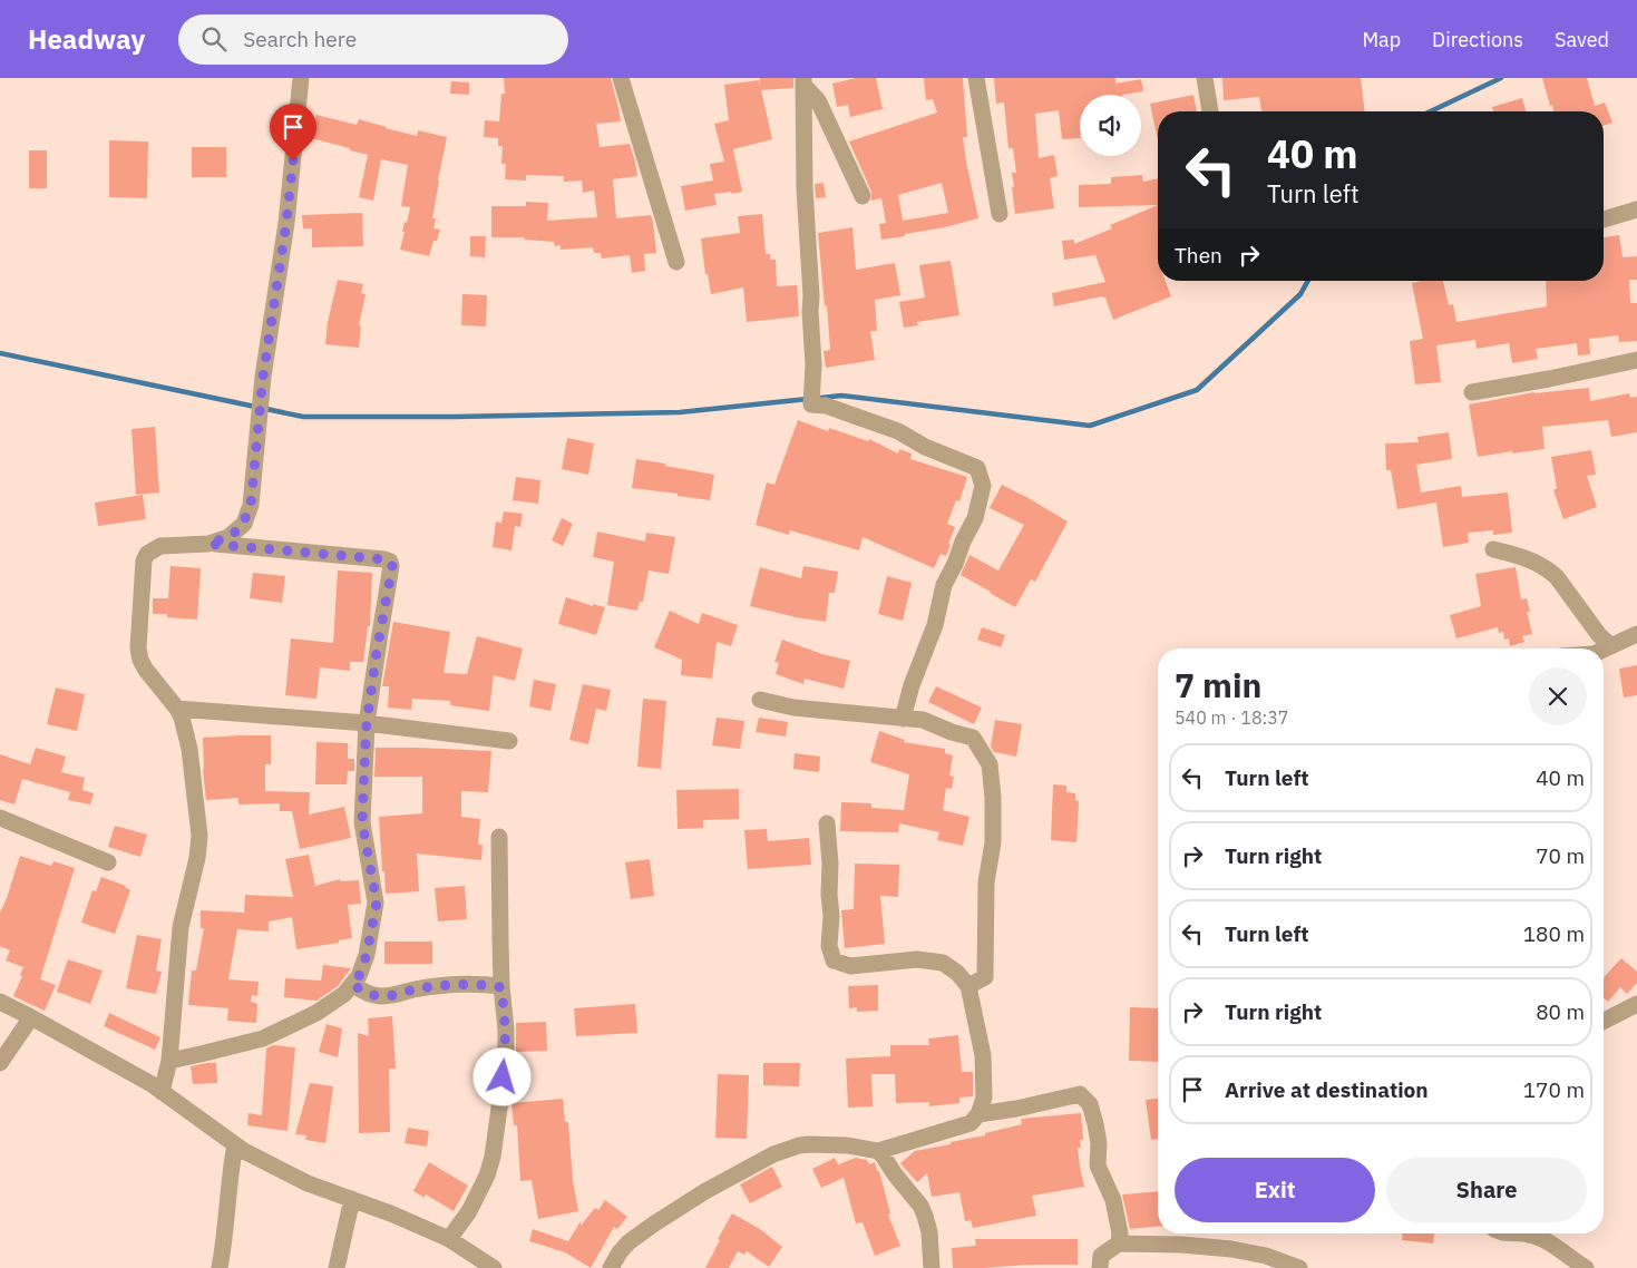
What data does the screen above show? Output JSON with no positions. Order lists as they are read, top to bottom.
{
  "page": {
    "header": "Headway",
    "search": "Search here",
    "nav": ["Map", "Directions", "Saved"],
    "turn": ["40 m", "Turn left"],
    "then": "Then",
    "heading": ["7 min", "540 m · 18:37"],
    "list": [
      {
        "name": "Turn left",
        "value": "40 m"
      },
      {
        "name": "Turn right",
        "value": "70 m"
      },
      {
        "name": "Turn left",
        "value": "180 m"
      },
      {
        "name": "Turn right",
        "value": "80 m"
      },
      {
        "name": "Arrive at destination",
        "value": "170 m"
      }
    ],
    "buttons": ["Exit", "Share"]
  }
}
